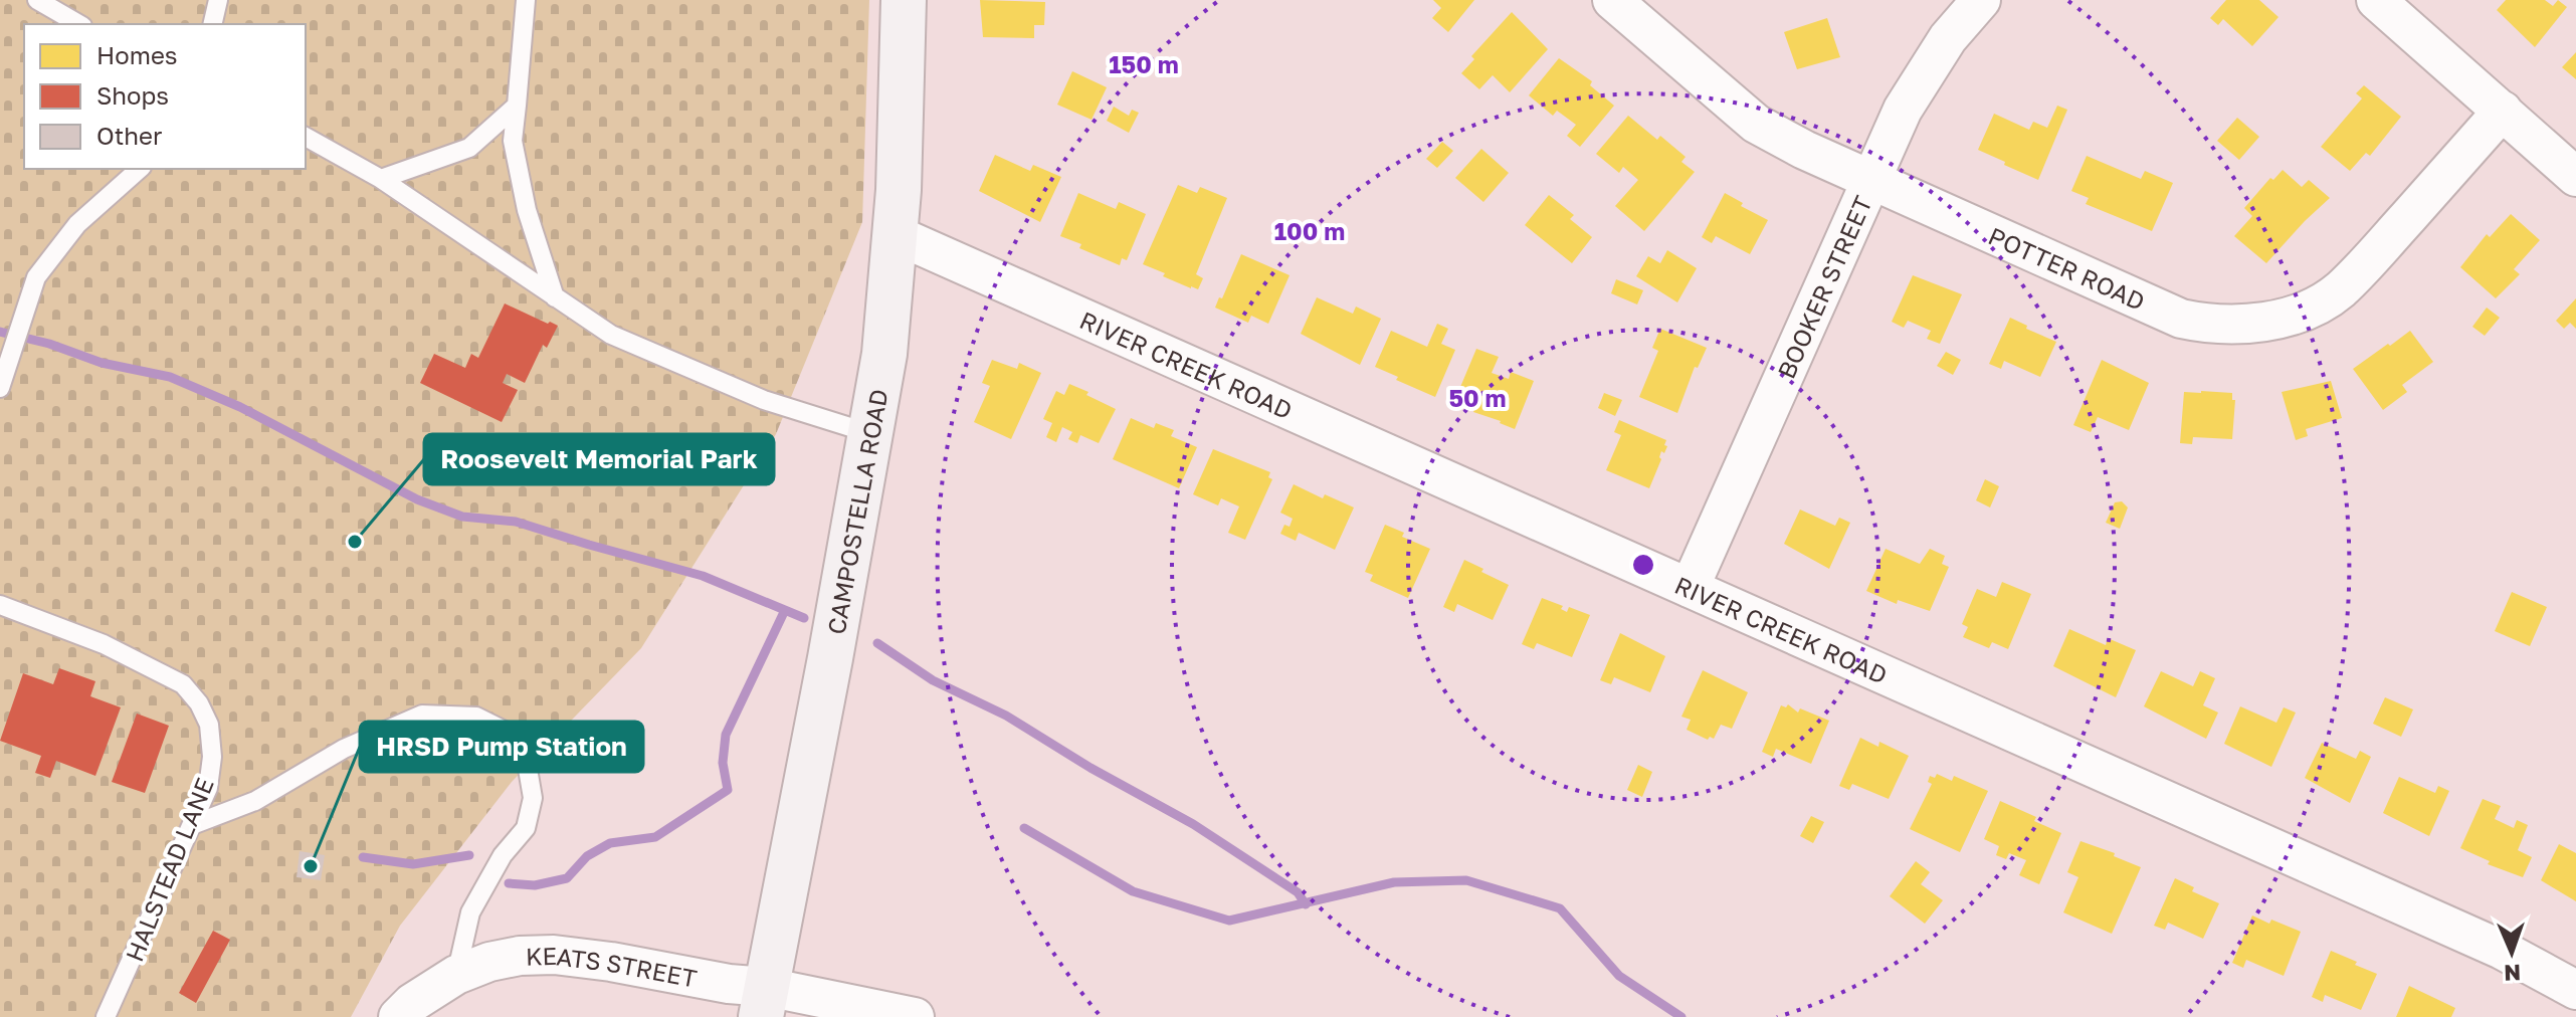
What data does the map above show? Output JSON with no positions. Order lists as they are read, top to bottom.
{
  "streets": {
    "main road": ["CAMPOSTELLA ROAD"],
    "street": [
      "POTTER ROAD",
      "BOOKER STREET",
      "RIVER CREEK ROAD",
      "KEATS STREET"
    ],
    "lane": ["HALSTEAD LANE"]
  },
  "crossings": [
    ["POTTER ROAD", "BOOKER STREET"],
    ["BOOKER STREET", "RIVER CREEK ROAD"],
    ["RIVER CREEK ROAD", "CAMPOSTELLA ROAD"],
    ["CAMPOSTELLA ROAD", "KEATS STREET"]
  ],
  "places": ["Roosevelt Memorial Park", "HRSD Pump Station"],
  "legend": ["Homes", "Shops", "Other"],
  "north": "bottom",
  "rings": ["150 m", "100 m", "50 m"]
}
